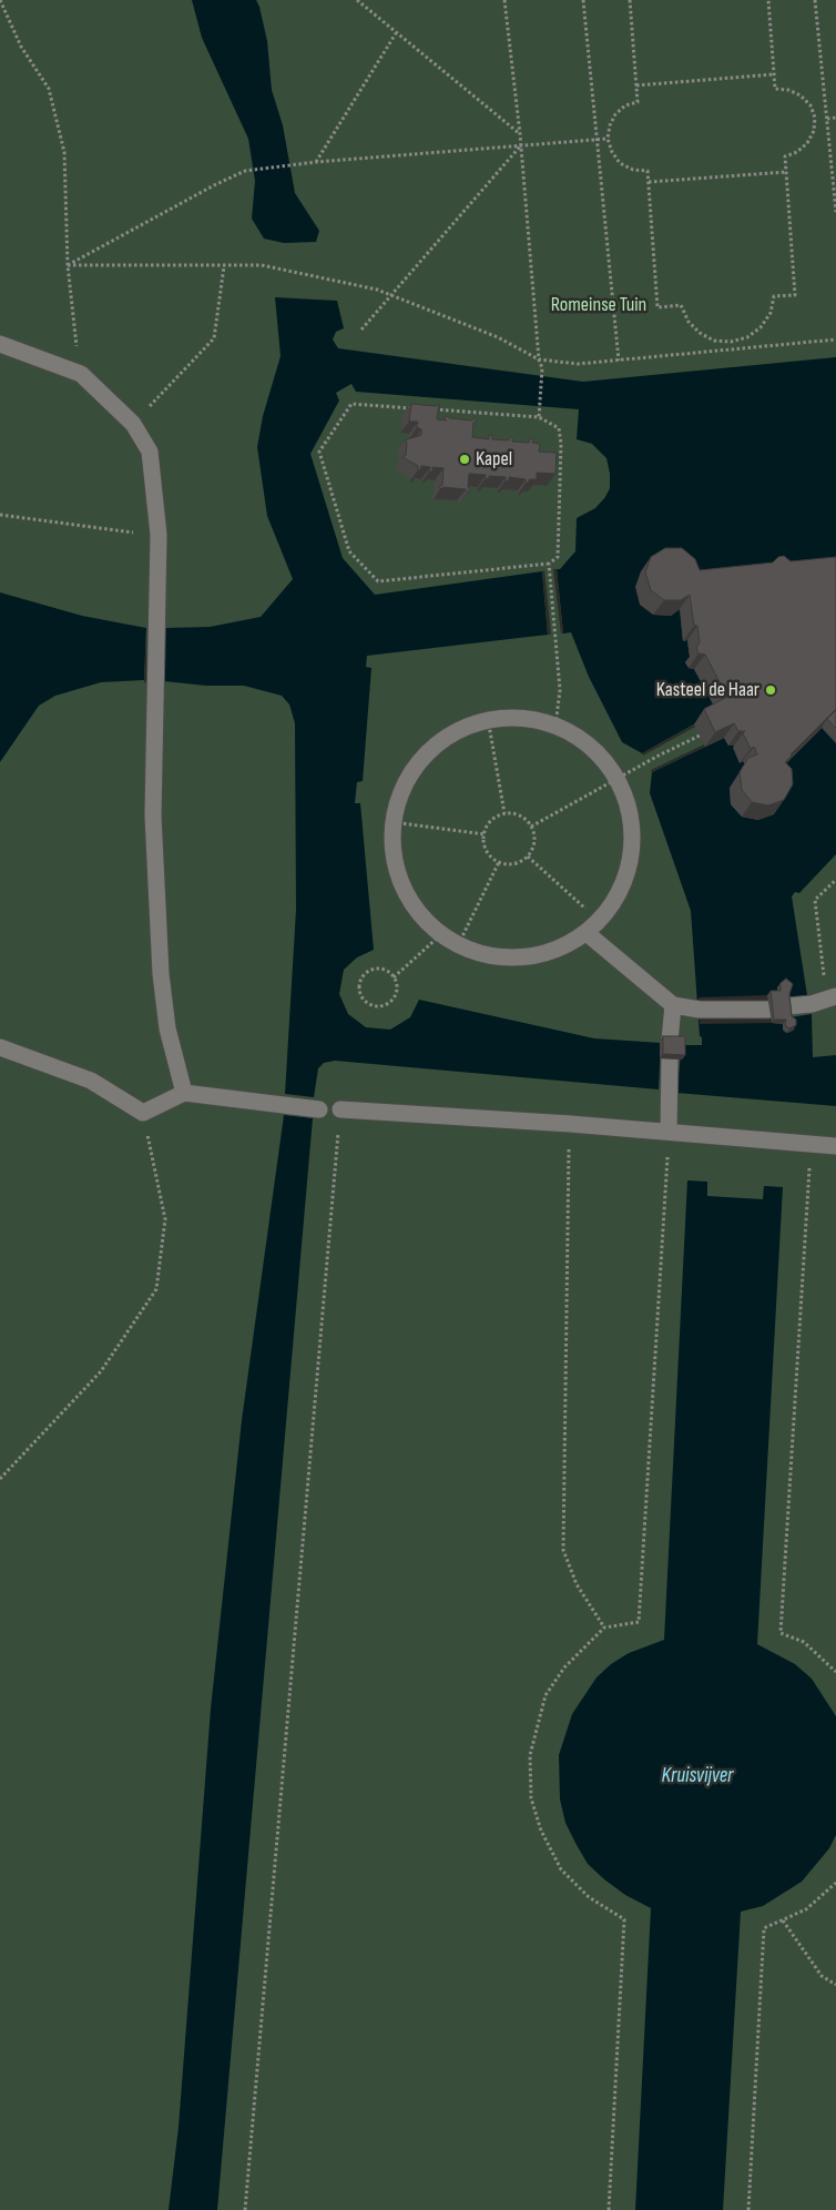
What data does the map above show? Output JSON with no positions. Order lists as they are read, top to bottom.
{
  "water": ["Kruisvijver"],
  "parks": ["Romeinse Tuin"],
  "places": ["Kapel", "Kasteel de Haar"]
}
